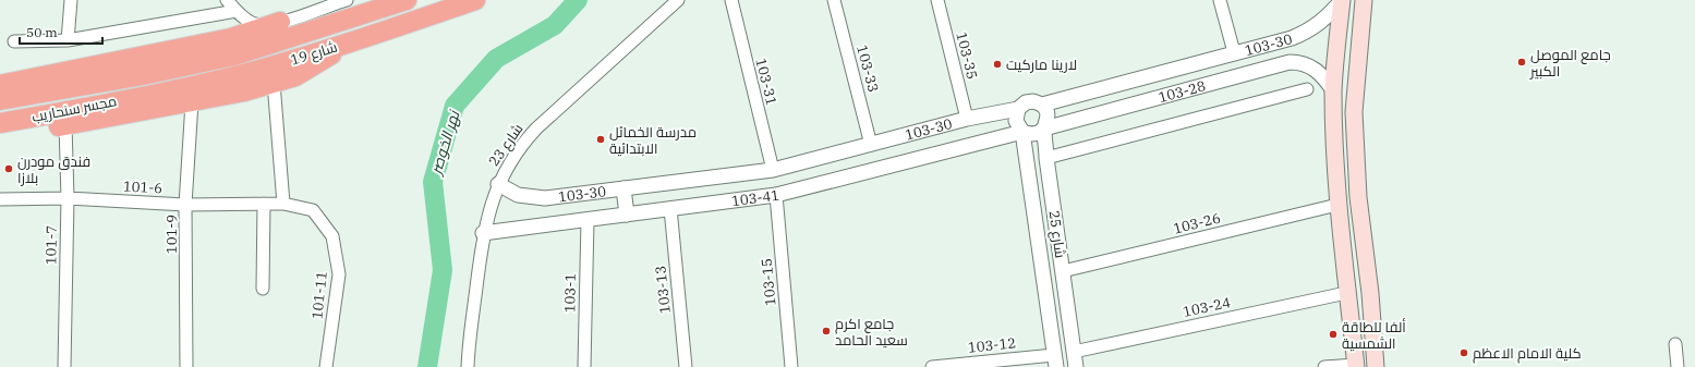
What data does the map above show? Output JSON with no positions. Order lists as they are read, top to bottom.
{
  "streets": {
    "highway": ["شارع 19", "مجسر سنحاريب"],
    "street": [
      "103-30",
      "103-35",
      "103-33",
      "103-31",
      "103-28",
      "شارع 23",
      "101-6",
      "103-41",
      "103-26",
      "101-9",
      "شارع 25",
      "101-7",
      "103-15",
      "103-13",
      "103-1",
      "101-11",
      "103-24",
      "103-12"
    ]
  },
  "crossings": [
    ["103-30", "103-35"],
    ["103-30", "103-33"],
    ["103-30", "103-31"],
    ["103-30", "103-28"],
    ["103-30", "شارع 23"],
    ["103-30", "103-41"],
    ["103-30", "شارع 25"],
    ["شارع 19", "مجسر سنحاريب"],
    ["103-28", "103-41"],
    ["103-28", "شارع 25"],
    ["شارع 23", "103-41"],
    ["101-6", "101-9"],
    ["101-6", "101-7"],
    ["101-6", "101-11"],
    ["103-41", "شارع 25"],
    ["103-41", "103-15"],
    ["103-41", "103-13"],
    ["103-41", "103-1"],
    ["103-26", "شارع 25"],
    ["شارع 25", "103-24"],
    ["شارع 25", "103-12"]
  ],
  "water": ["نهر الخوصر"],
  "places": [
    "جامع الموصل الكبير",
    "لارينا ماركيت",
    "مدرسة الخمائل الابتدائية",
    "فندق مودرن بلازا",
    "جامع اكرم سعيد الحامد",
    "ألفا للطاقة الشمسية",
    "كلية الامام الاعظم"
  ],
  "scale_bar": "50 m"
}
